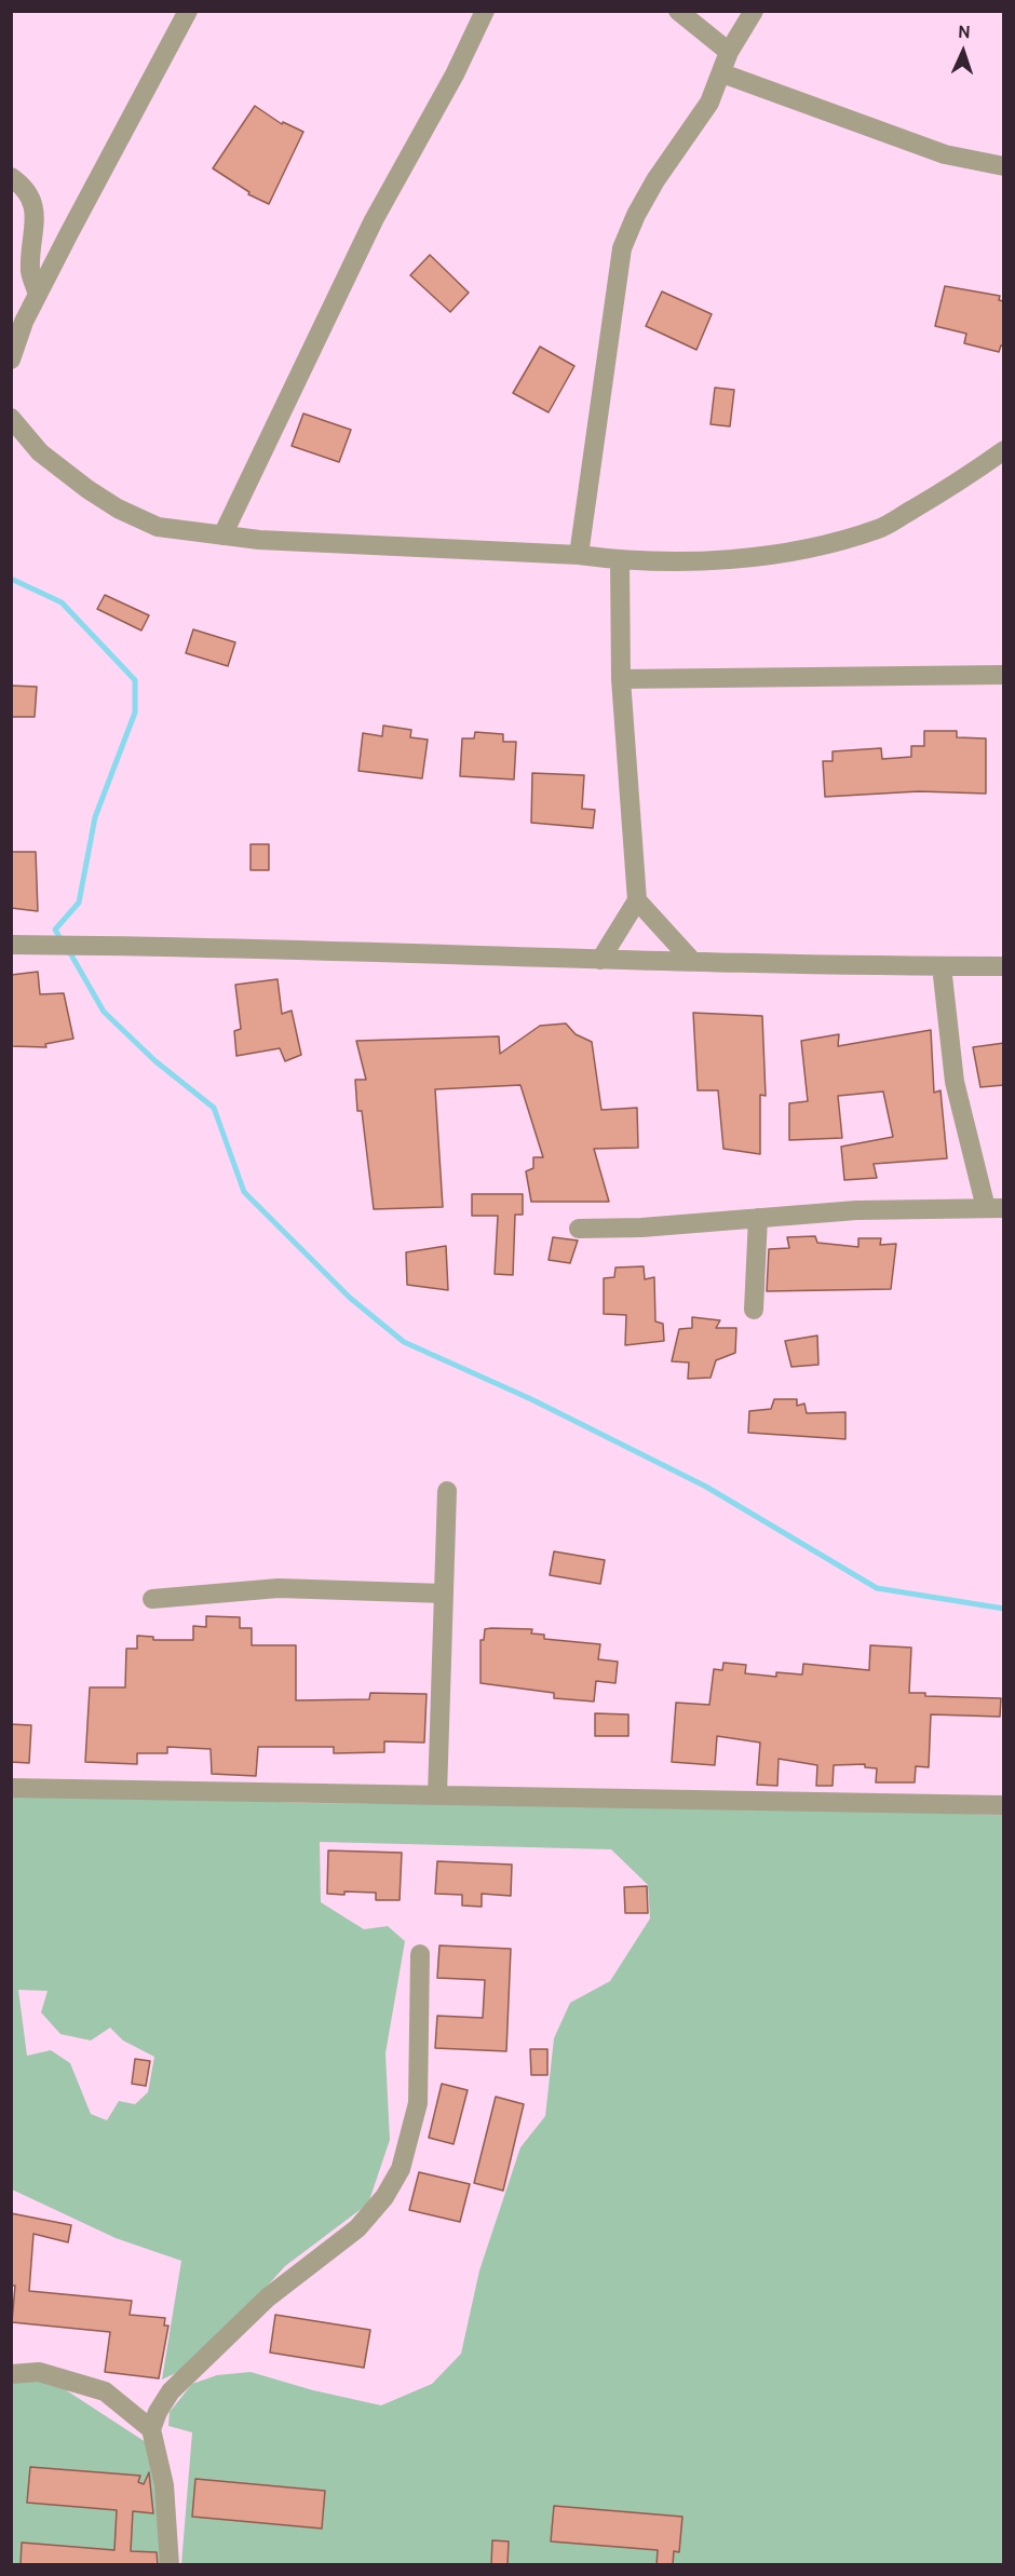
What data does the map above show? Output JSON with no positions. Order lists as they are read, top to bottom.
{
  "north": "top"
}
